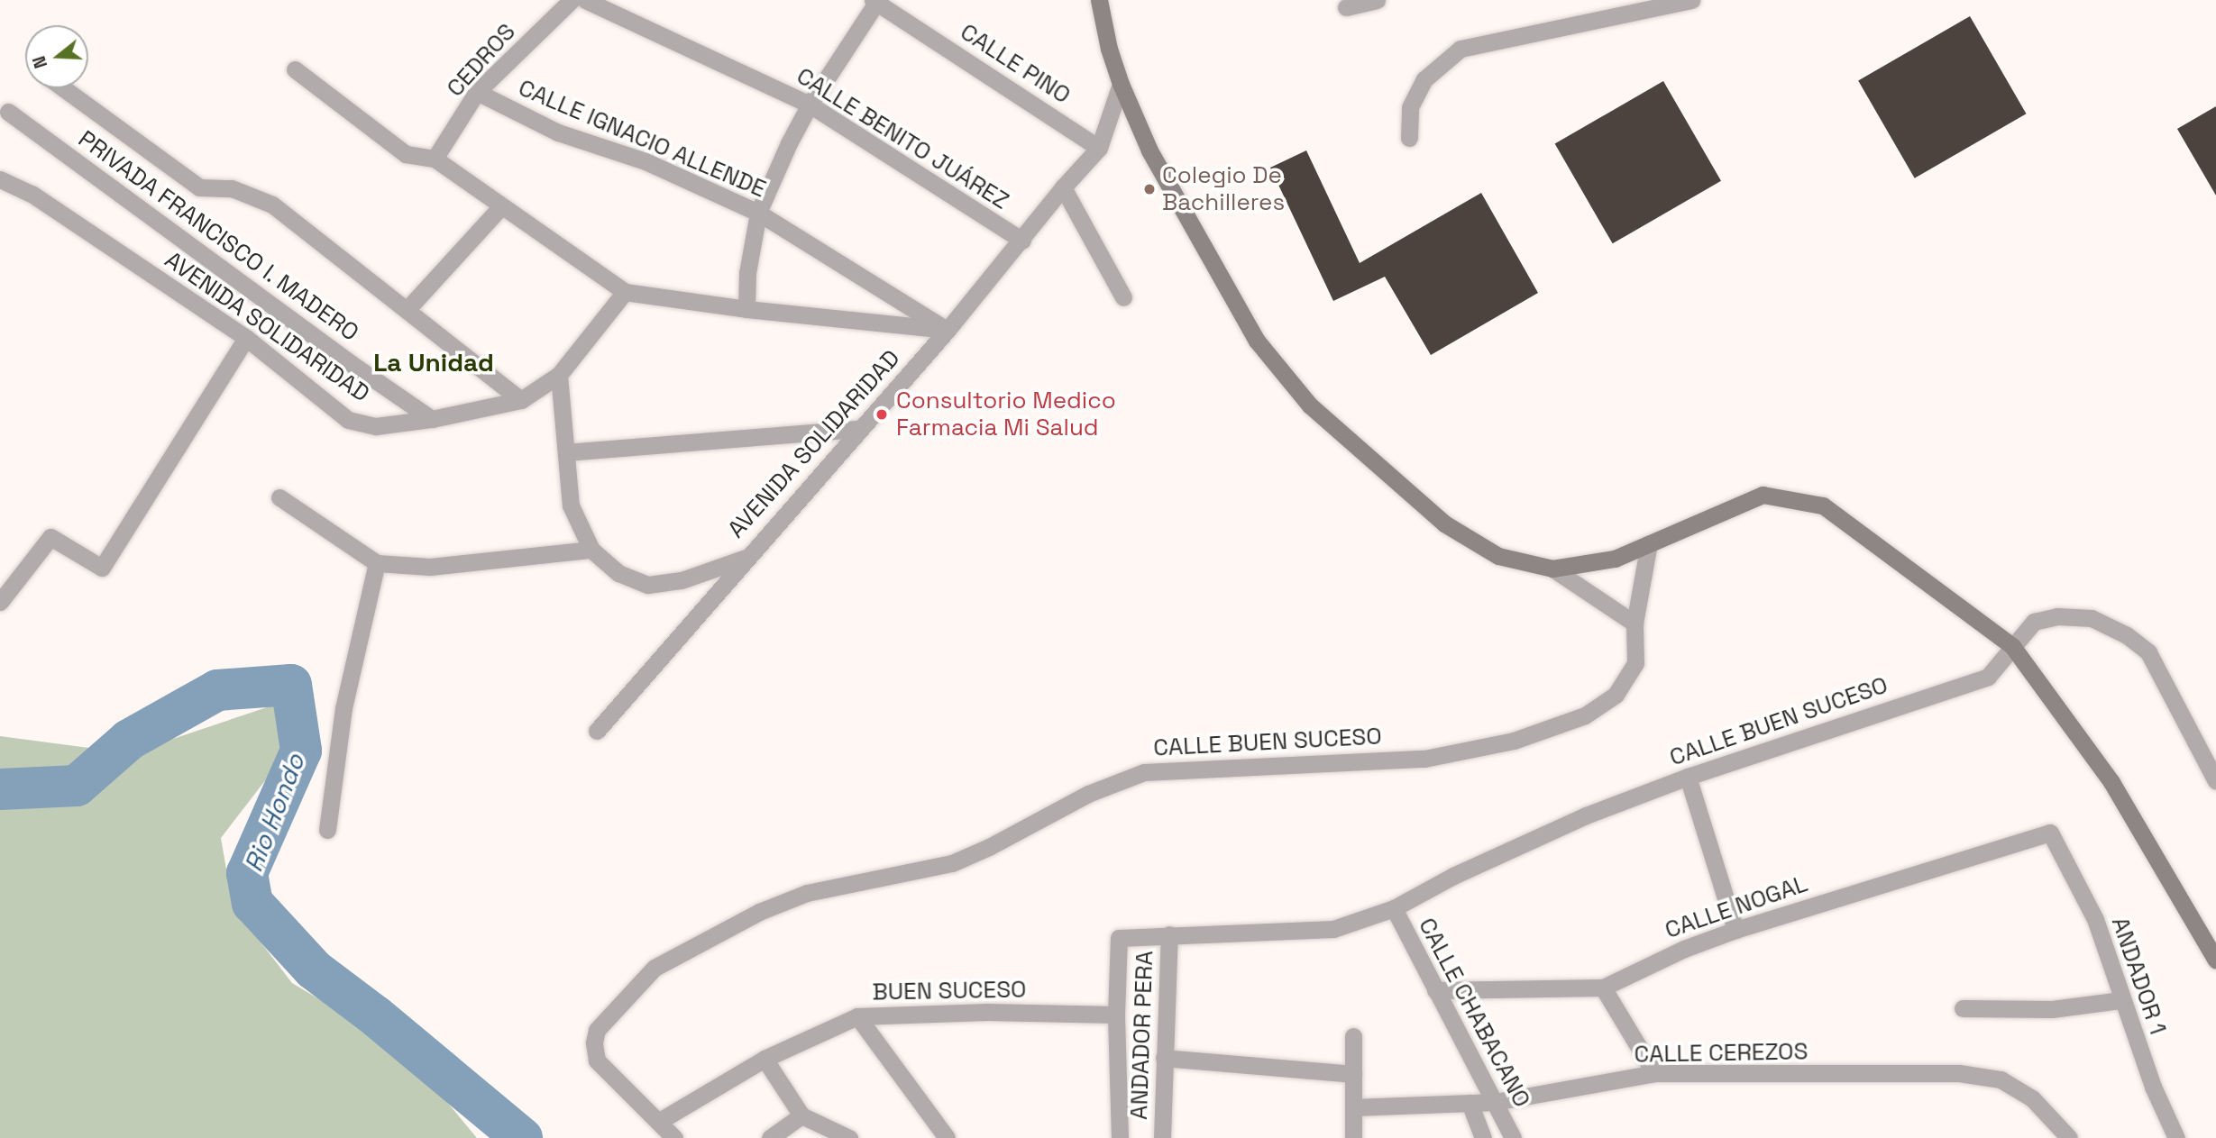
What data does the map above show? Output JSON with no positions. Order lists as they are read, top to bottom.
{
  "streets": {
    "street": [
      "CEDROS",
      "CALLE PINO",
      "CALLE IGNACIO ALLENDE",
      "CALLE BENITO JUÁREZ",
      "PRIVADA FRANCISCO I. MADERO",
      "AVENIDA SOLIDARIDAD",
      "CALLE BUEN SUCESO",
      "CALLE NOGAL",
      "ANDADOR 1",
      "BUEN SUCESO",
      "CALLE CHABACANO",
      "ANDADOR PERA",
      "CALLE CEREZOS"
    ]
  },
  "crossings": [
    ["CEDROS", "CALLE IGNACIO ALLENDE"],
    ["CALLE PINO", "AVENIDA SOLIDARIDAD"],
    ["CALLE IGNACIO ALLENDE", "AVENIDA SOLIDARIDAD"],
    ["CALLE BENITO JUÁREZ", "AVENIDA SOLIDARIDAD"],
    ["PRIVADA FRANCISCO I. MADERO", "AVENIDA SOLIDARIDAD"],
    ["CALLE BUEN SUCESO", "BUEN SUCESO"],
    ["CALLE BUEN SUCESO", "CALLE CHABACANO"],
    ["CALLE BUEN SUCESO", "ANDADOR PERA"],
    ["CALLE NOGAL", "ANDADOR 1"],
    ["CALLE NOGAL", "CALLE CHABACANO"],
    ["CALLE CHABACANO", "CALLE CEREZOS"]
  ],
  "districts": ["La Unidad"],
  "water": ["Rio Hondo"],
  "places": ["Colegio De Bachilleres", "Consultorio Medico Farmacia Mi Salud"],
  "north": "left"
}
